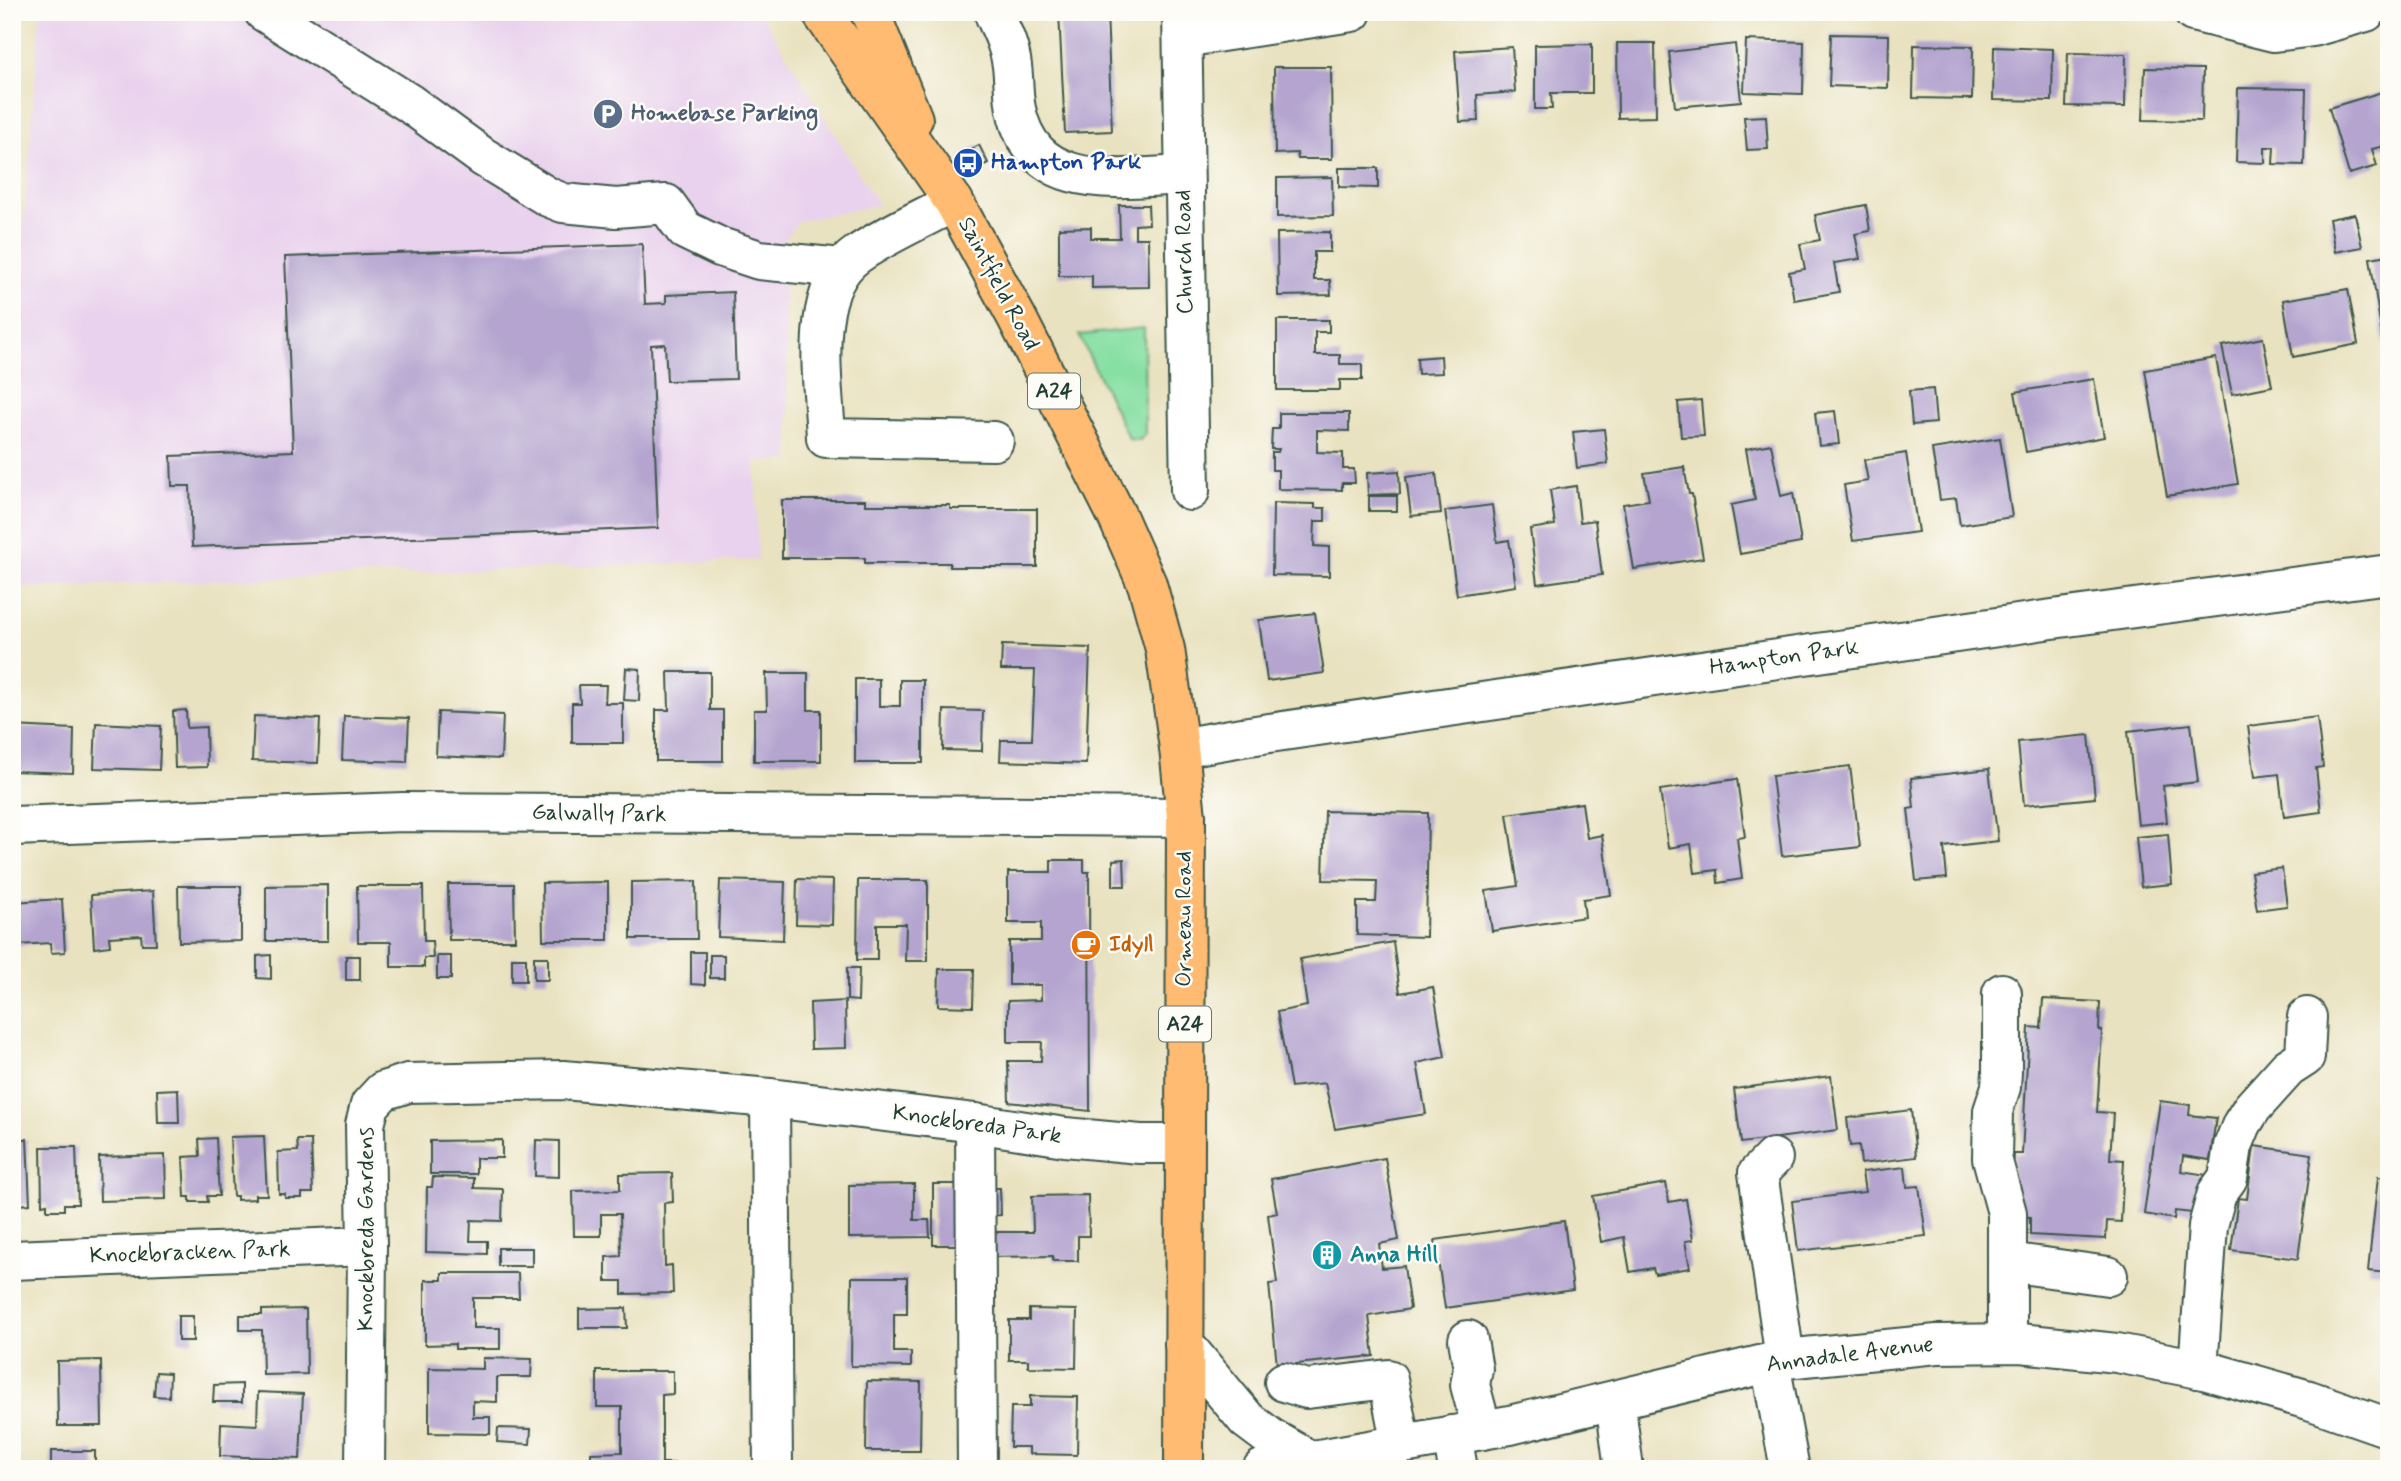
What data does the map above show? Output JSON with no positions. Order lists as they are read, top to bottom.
{
  "streets": {
    "main road": ["Saintfield Road", "A24", "Ormeau Road"],
    "street": [
      "Church Road",
      "Hampton Park",
      "Galwally Park",
      "Knockbreda Park",
      "Knockbreda Gardens",
      "Knockbracken Park",
      "Annadale Avenue"
    ]
  },
  "crossings": [
    ["Saintfield Road", "Ormeau Road"],
    ["Hampton Park", "Ormeau Road"],
    ["Galwally Park", "Ormeau Road"],
    ["Ormeau Road", "Knockbreda Park"],
    ["Knockbreda Park", "Knockbreda Gardens"],
    ["Knockbreda Gardens", "Knockbracken Park"]
  ],
  "places": {
    "parking": ["Homebase Parking"],
    "bus stop": ["Hampton Park"],
    "cafe": ["Idyll"],
    "building": ["Anna Hill"]
  }
}
